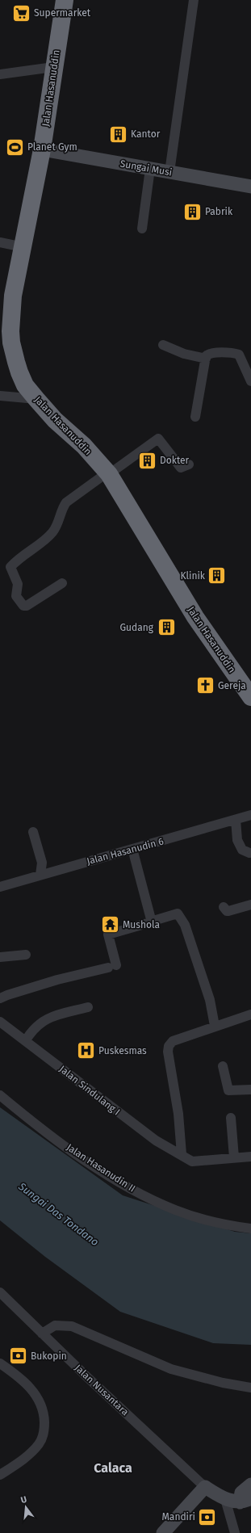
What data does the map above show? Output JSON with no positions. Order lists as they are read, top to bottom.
{
  "streets": {
    "highway": ["Jalan Hasanuddin"],
    "street": [
      "Sungai Musi",
      "Jalan Hasanudin 6",
      "Jalan Sindulang I",
      "Jalan Hasanudin II",
      "Jalan Nusantara"
    ]
  },
  "crossings": [
    ["Jalan Hasanuddin", "Sungai Musi"]
  ],
  "districts": ["Calaca"],
  "water": ["Sungai Das Tondano"],
  "places": {
    "supermarket": ["Supermarket"],
    "building": [
      "Kantor",
      "Pabrik",
      "Dokter",
      "Klinik",
      "Gudang"
    ],
    "sports": ["Planet Gym"],
    "church": ["Gereja"],
    "temple": ["Mushola"],
    "hospital": ["Puskesmas"],
    "bank": ["Bukopin", "Mandiri"]
  },
  "north": "top"
}
